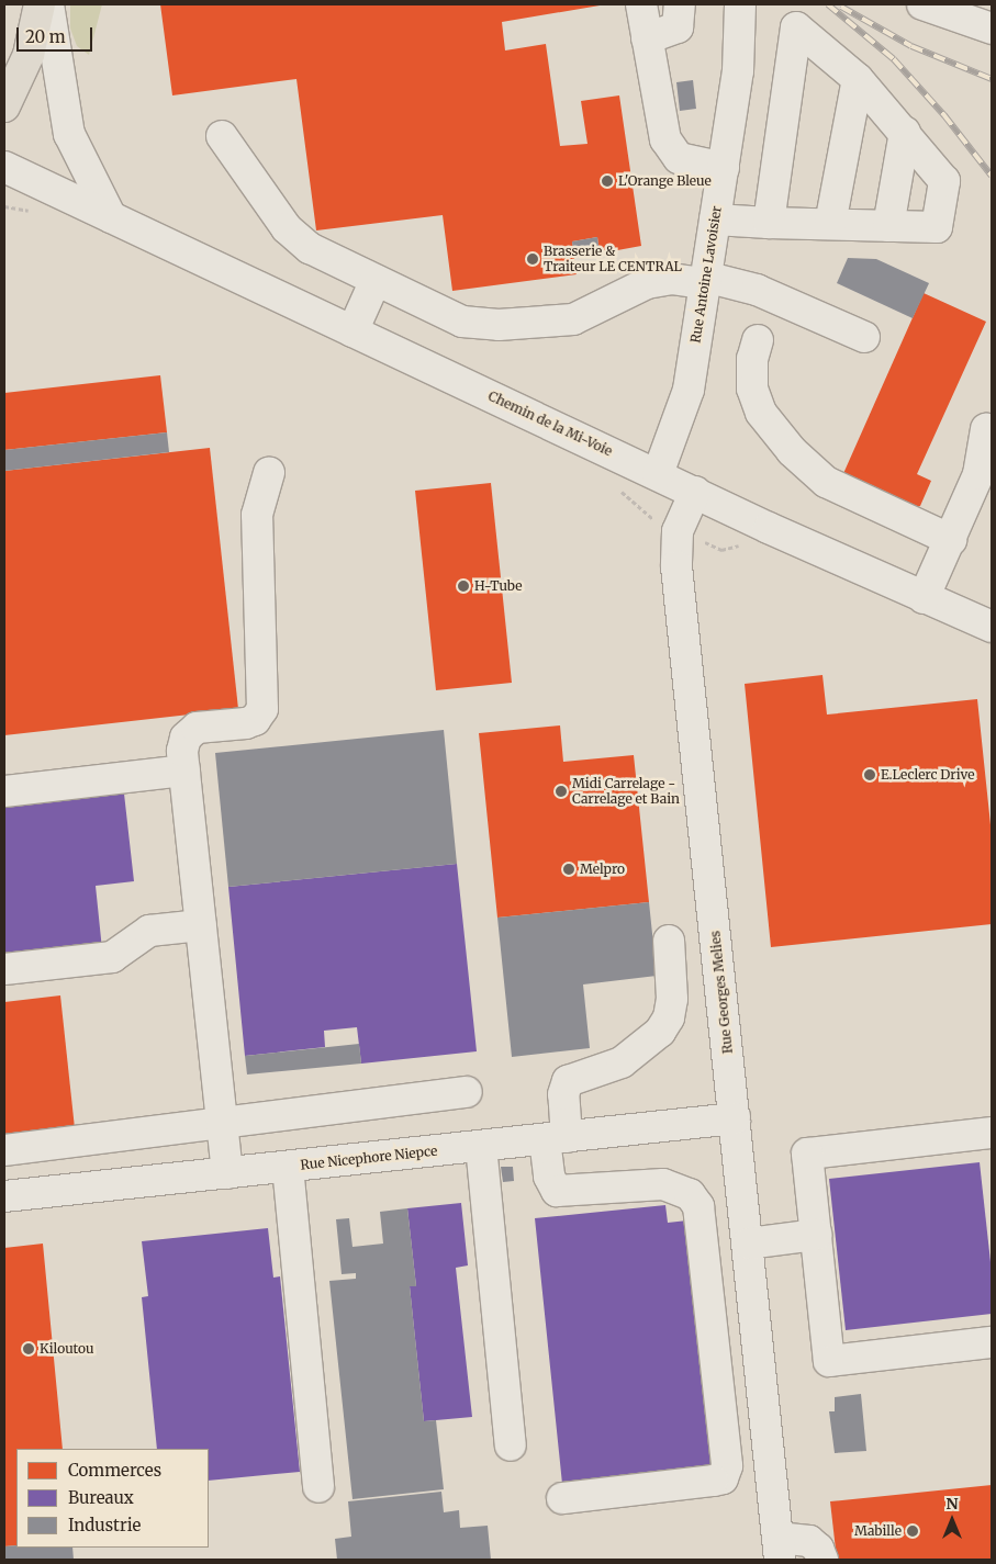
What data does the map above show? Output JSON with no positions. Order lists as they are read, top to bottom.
{
  "streets": {
    "street": [
      "Rue Antoine Lavoisier",
      "Chemin de la Mi-Voie",
      "Rue Georges Melies",
      "Rue Nicephore Niepce"
    ]
  },
  "crossings": [
    ["Rue Antoine Lavoisier", "Chemin de la Mi-Voie"],
    ["Chemin de la Mi-Voie", "Rue Georges Melies"],
    ["Rue Georges Melies", "Rue Nicephore Niepce"]
  ],
  "places": [
    "L'Orange Bleue",
    "Brasserie & Traiteur LE CENTRAL",
    "H-Tube",
    "E.Leclerc Drive",
    "Midi Carrelage - Carrelage et Bain",
    "Melpro",
    "Kiloutou",
    "Mabille"
  ],
  "legend": ["Commerces", "Bureaux", "Industrie"],
  "scale_bar": "20 m",
  "north": "top"
}
